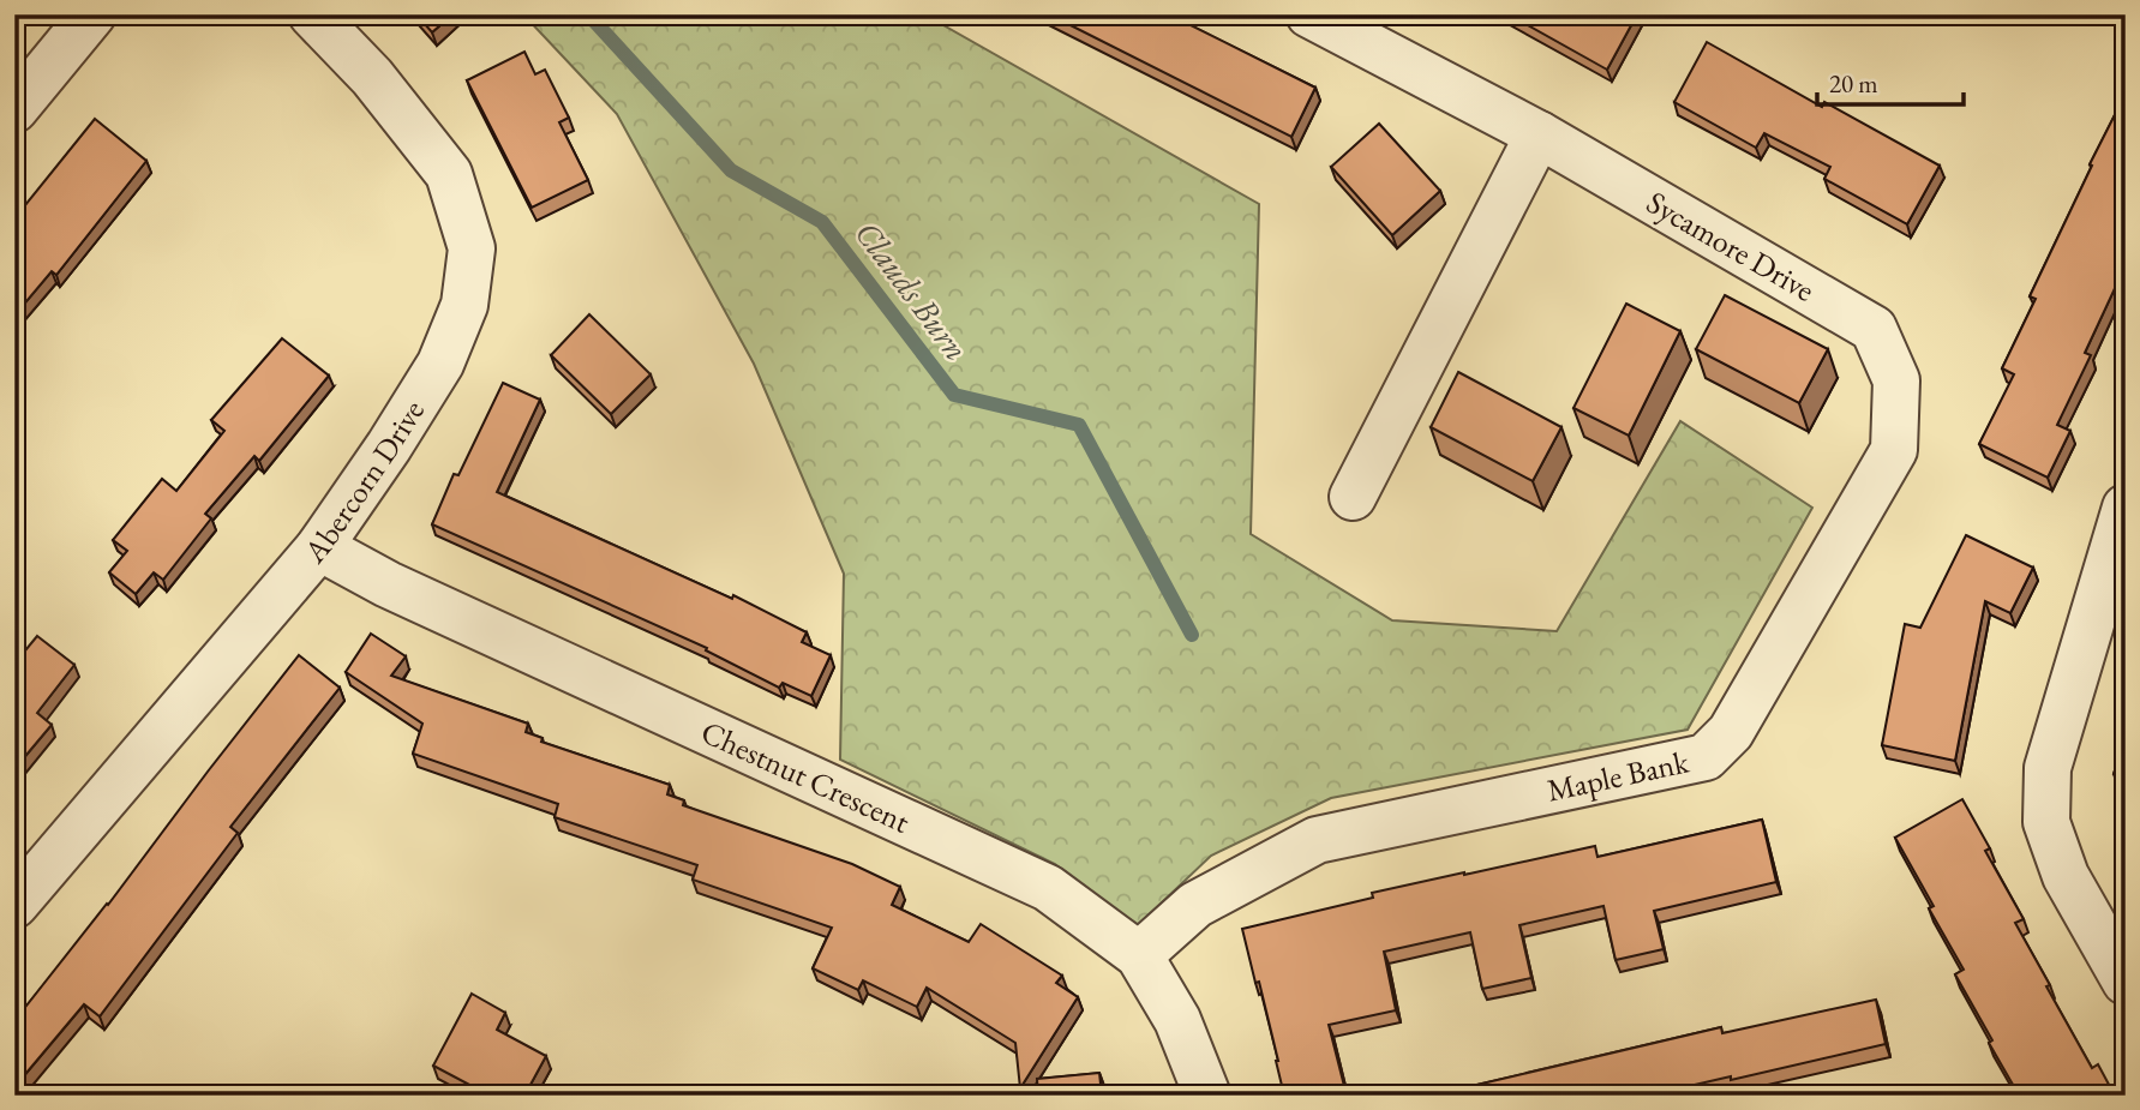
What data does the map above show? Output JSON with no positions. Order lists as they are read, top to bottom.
{
  "streets": {
    "street": [
      "Sycamore Drive",
      "Abercorn Drive",
      "Maple Bank",
      "Chestnut Crescent"
    ]
  },
  "crossings": [
    ["Sycamore Drive", "Maple Bank"],
    ["Abercorn Drive", "Chestnut Crescent"],
    ["Maple Bank", "Chestnut Crescent"]
  ],
  "water": ["Clauds Burn"],
  "scale_bar": "20 m"
}
